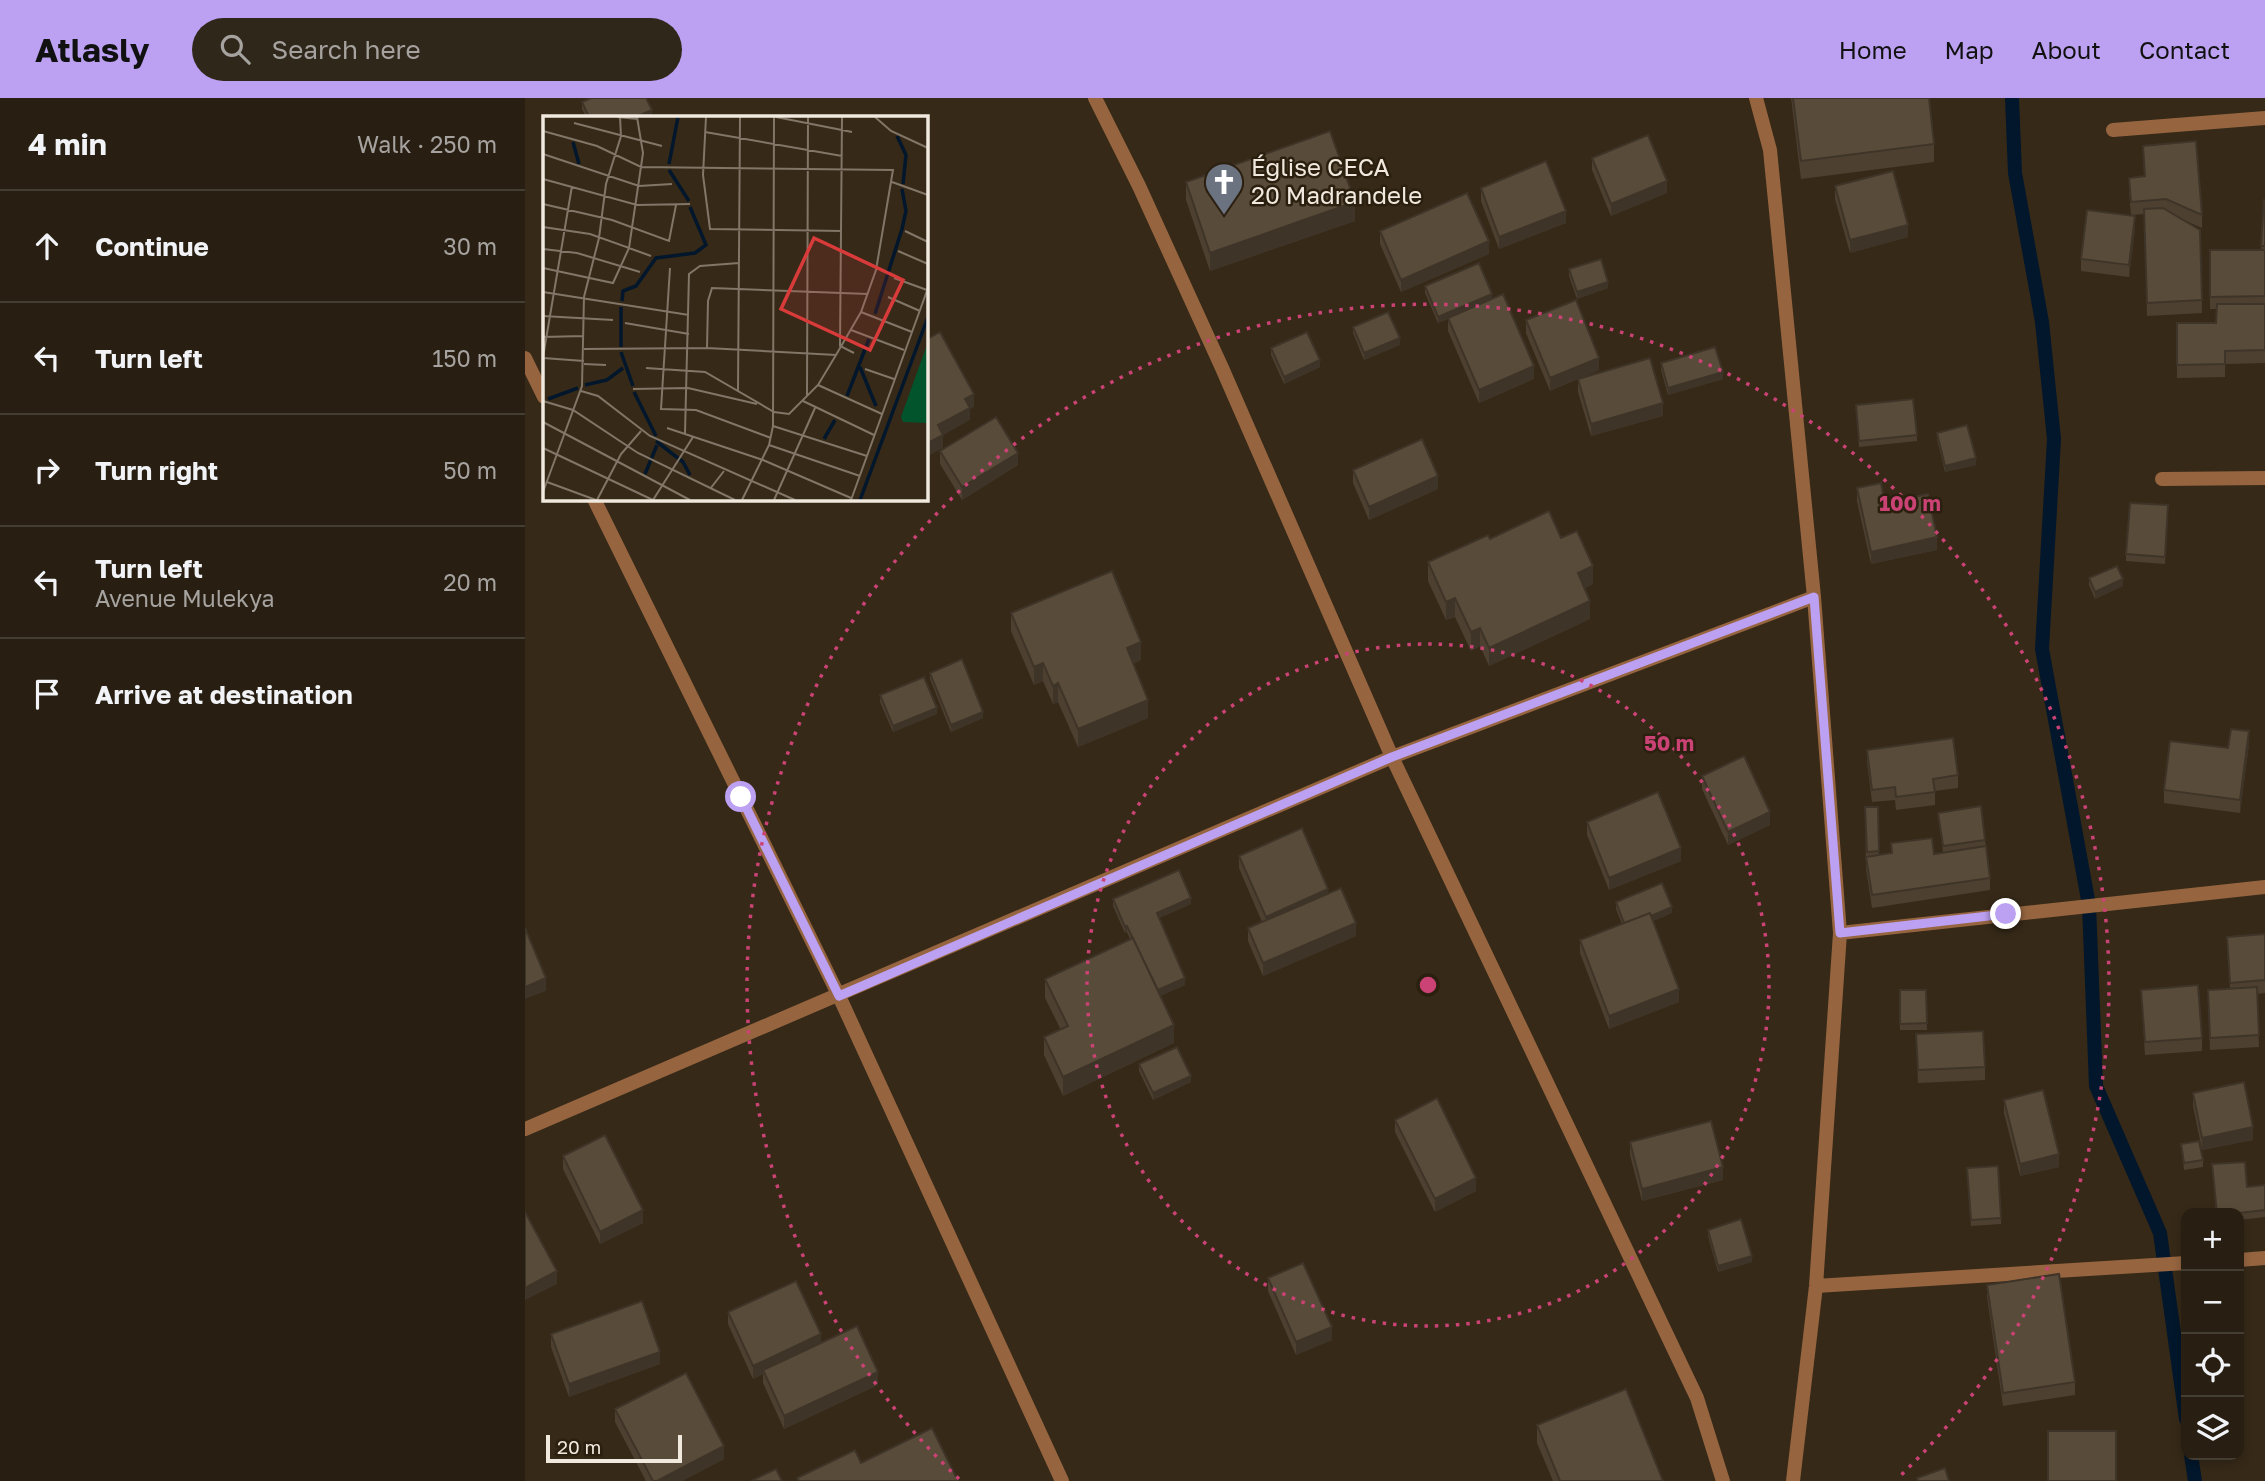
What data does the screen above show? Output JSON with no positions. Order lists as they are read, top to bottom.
{
  "places": {
    "church": ["Église CECA 20 Madrandele"]
  },
  "scale_bar": "20 m",
  "page": {
    "header": "Atlasly",
    "search": "Search here",
    "nav": [
      "Home",
      "Map",
      "About",
      "Contact"
    ],
    "heading": ["4 min", "Walk · 250 m"],
    "list": [
      ["Continue", "30 m"],
      ["Turn left", "150 m"],
      ["Turn right", "50 m"],
      ["Turn left", "Avenue Mulekya", "20 m"],
      "Arrive at destination"
    ],
    "map_buttons": ["+", "−"],
    "scale": "20 m"
  },
  "rings": ["100 m", "50 m"]
}
